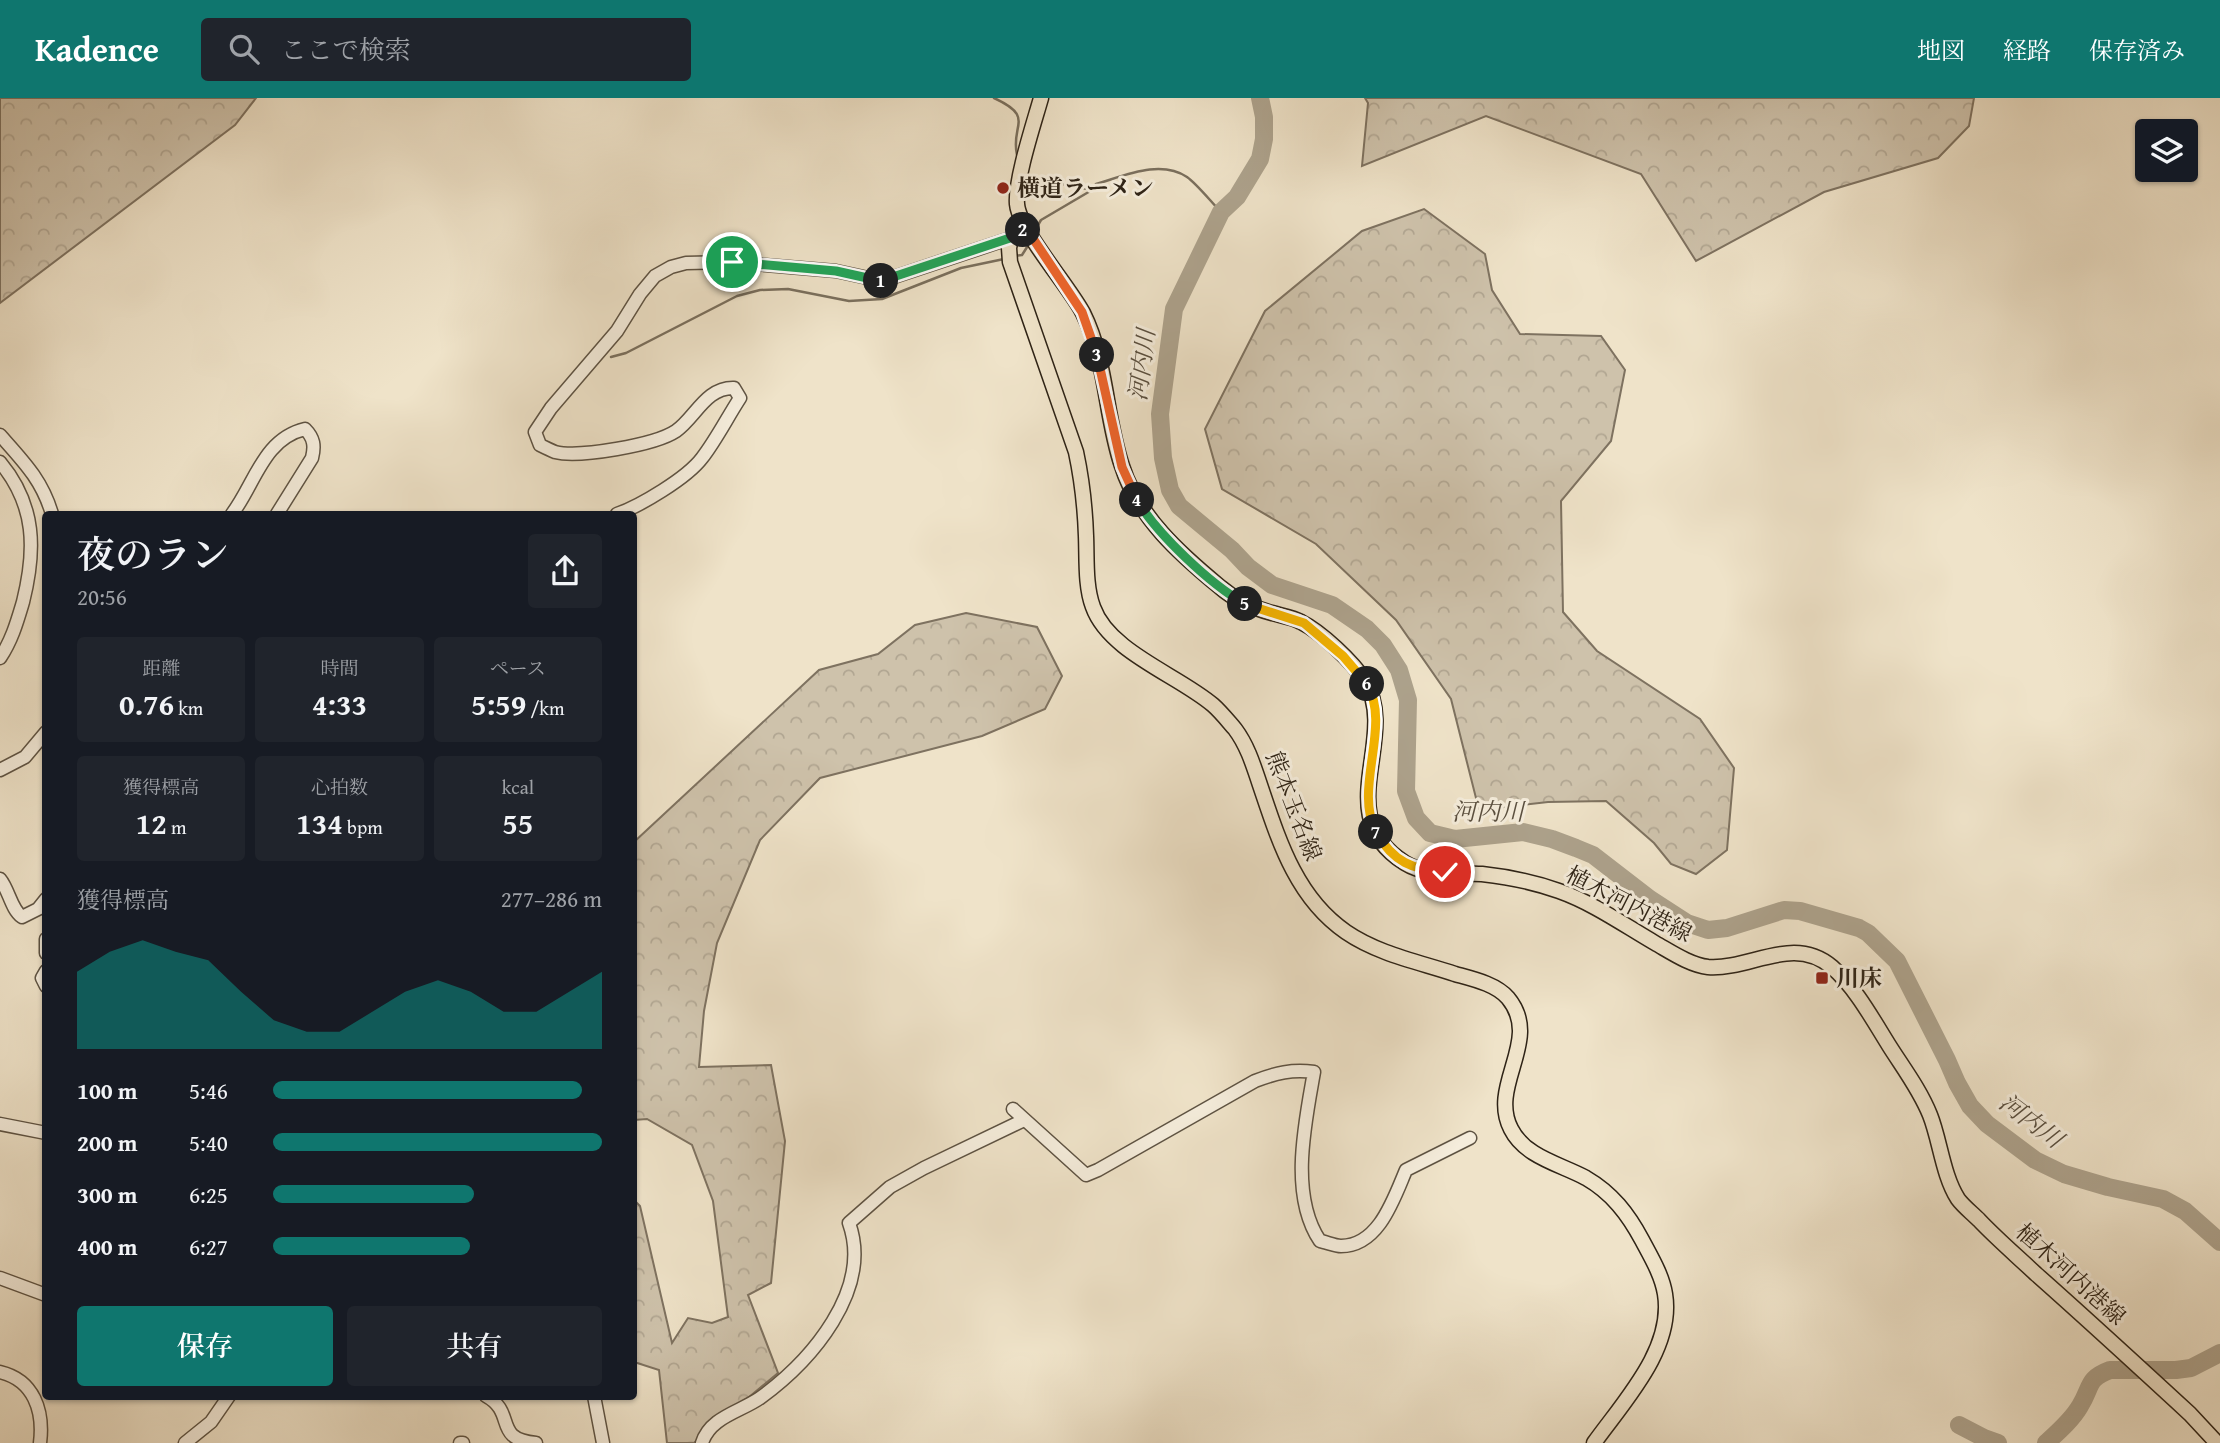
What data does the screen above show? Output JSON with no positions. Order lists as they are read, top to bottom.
{
  "streets": {
    "main road": ["熊本玉名線", "植木河内港線"]
  },
  "water": ["河内川"],
  "places": {
    "other": ["横道ラーメン"],
    "transit": ["川床"]
  },
  "page": {
    "header": "Kadence",
    "search": "ここで検索",
    "nav": ["地図", "経路", "保存済み"],
    "pins": [
      "2",
      "1",
      "3",
      "4",
      "5",
      "6",
      "7"
    ],
    "heading": ["夜のラン", "20:56"],
    "stats": [
      ["距離", "0.76 km"],
      ["時間", "4:33"],
      ["ペース", "5:59 /km"],
      ["獲得標高", "12 m"],
      ["心拍数", "134 bpm"],
      ["kcal", "55"]
    ],
    "chart": ["獲得標高", "277–286 m"],
    "list": [
      {
        "name": "100 m",
        "note": "5:46"
      },
      {
        "name": "200 m",
        "note": "5:40"
      },
      {
        "name": "300 m",
        "note": "6:25"
      },
      {
        "name": "400 m",
        "note": "6:27"
      }
    ],
    "buttons": ["保存", "共有"]
  }
}
